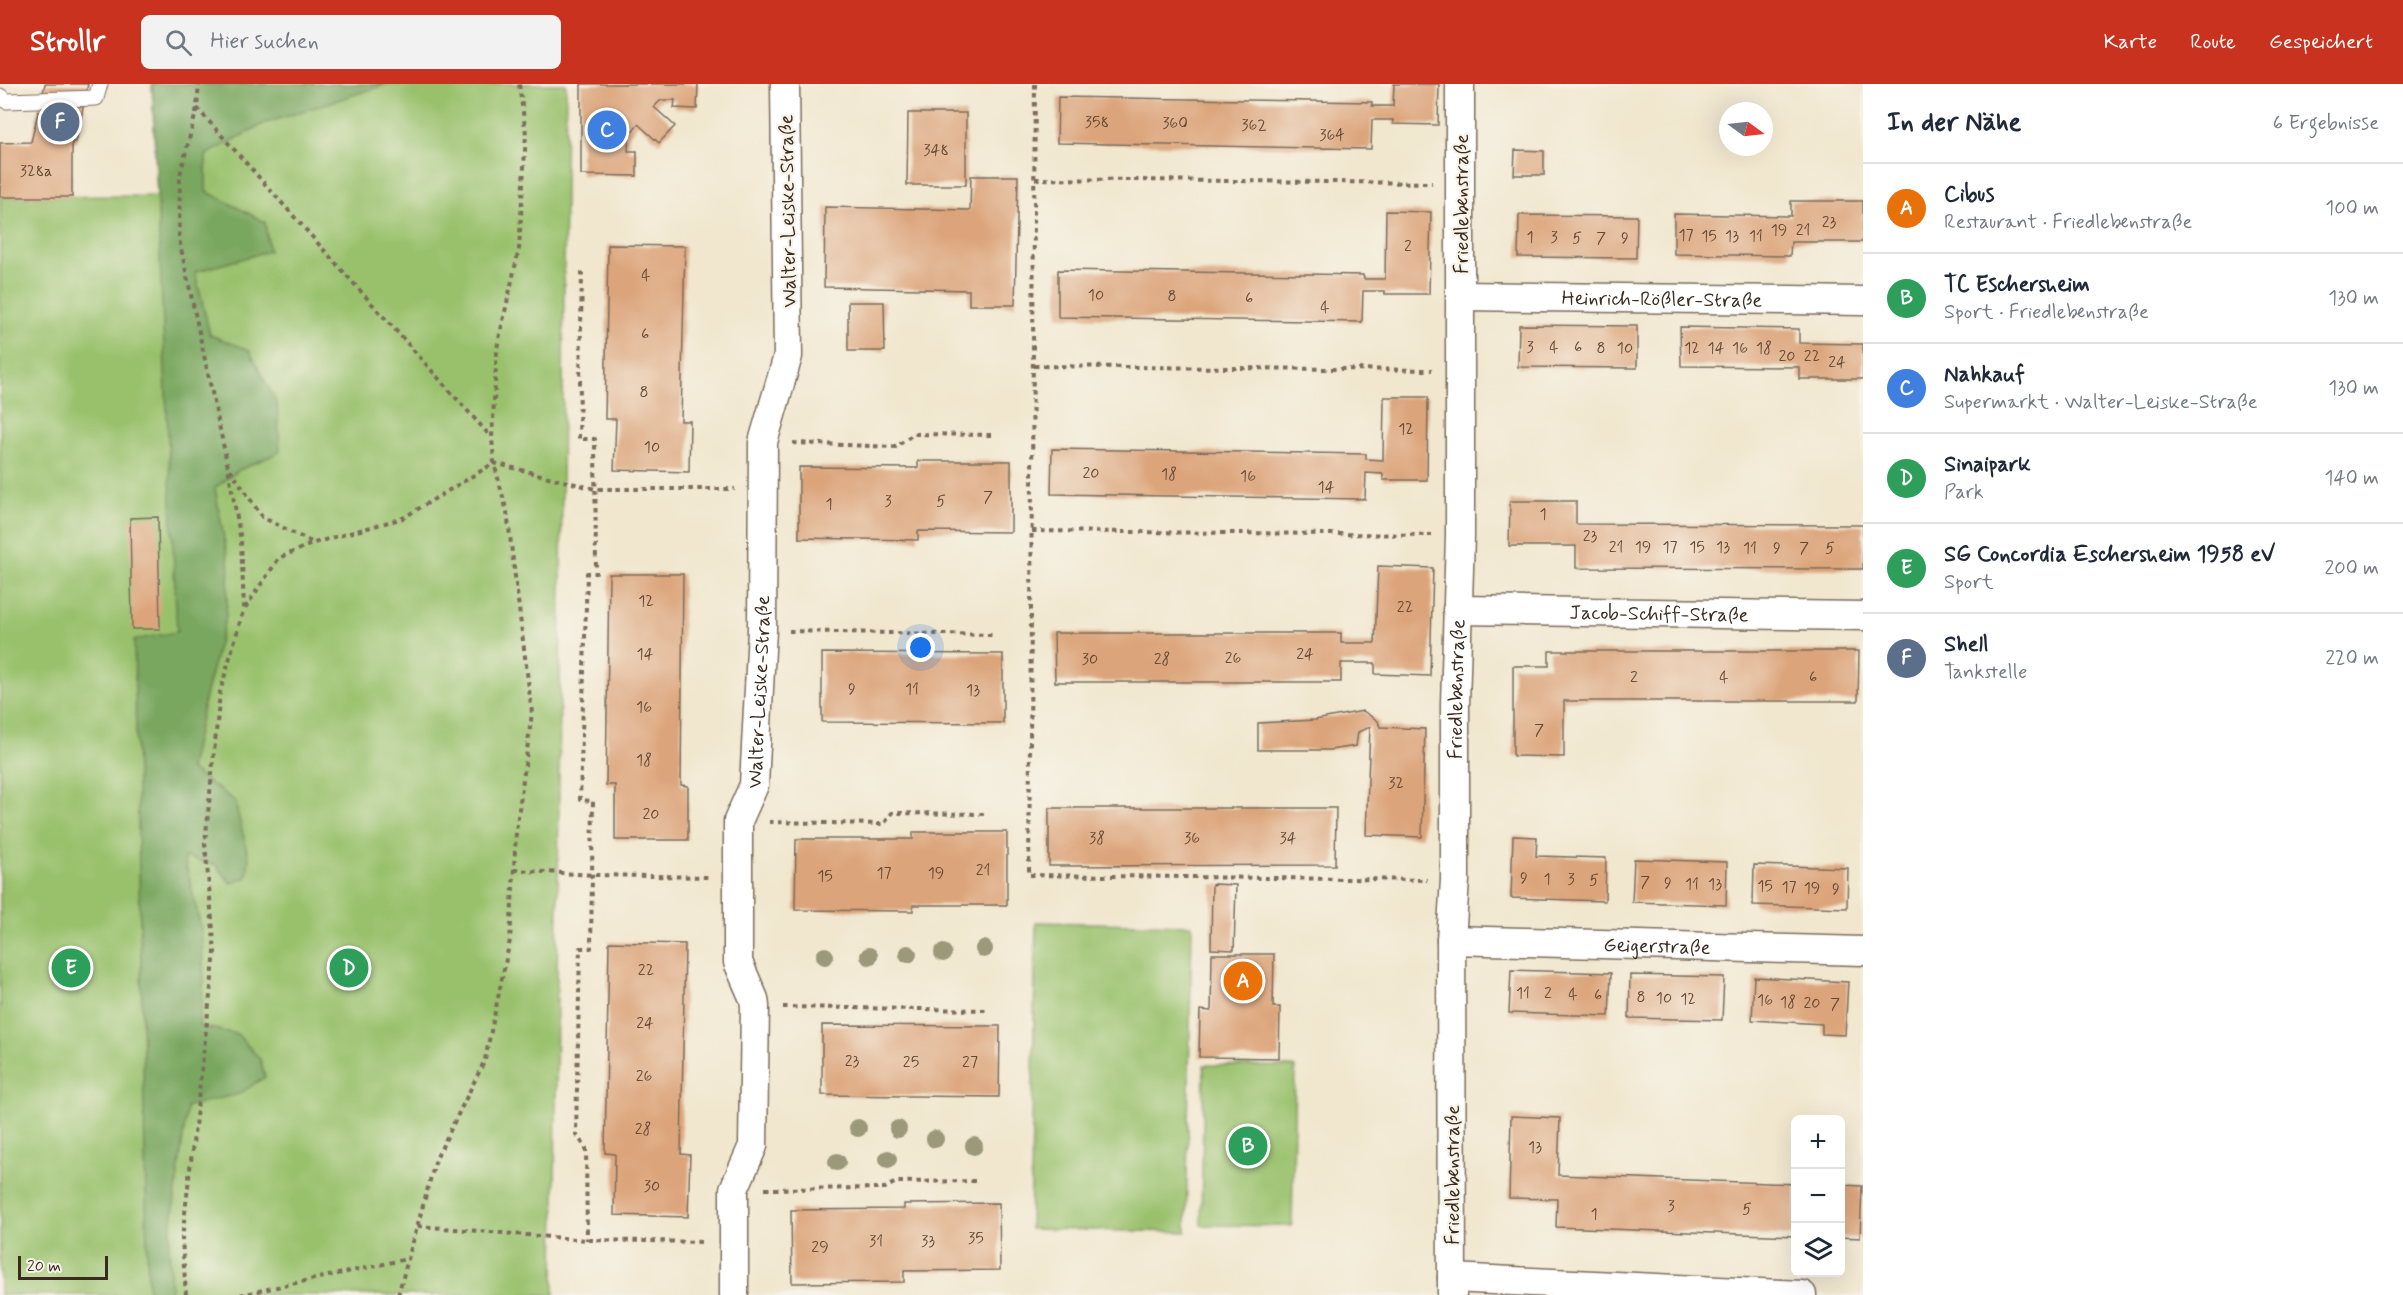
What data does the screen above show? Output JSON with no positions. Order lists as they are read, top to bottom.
{
  "streets": {
    "street": [
      "Friedlebenstraße",
      "Walter-Leiske-Straße",
      "Heinrich-Rößler-Straße",
      "Jacob-Schiff-Straße",
      "Geigerstraße"
    ]
  },
  "crossings": [
    ["Friedlebenstraße", "Heinrich-Rößler-Straße"],
    ["Friedlebenstraße", "Jacob-Schiff-Straße"],
    ["Friedlebenstraße", "Geigerstraße"]
  ],
  "house_numbers": [
    "358",
    "360",
    "362",
    "364",
    "348",
    "328a",
    "23",
    "19",
    "21",
    "17",
    "15",
    "13",
    "11",
    "1",
    "3",
    "5",
    "7",
    "9",
    "2",
    "4",
    "10",
    "8",
    "6",
    "4",
    "6",
    "3",
    "4",
    "6",
    "8",
    "10",
    "12",
    "14",
    "16",
    "18",
    "20",
    "22",
    "24",
    "8",
    "12",
    "10",
    "20",
    "18",
    "16",
    "14",
    "7",
    "3",
    "5",
    "1",
    "1",
    "23",
    "21",
    "19",
    "17",
    "15",
    "13",
    "11",
    "9",
    "7",
    "5",
    "12",
    "22",
    "14",
    "24",
    "26",
    "30",
    "28",
    "2",
    "4",
    "6",
    "9",
    "11",
    "13",
    "16",
    "7",
    "18",
    "32",
    "20",
    "38",
    "36",
    "34",
    "21",
    "17",
    "19",
    "15",
    "9",
    "1",
    "3",
    "5",
    "7",
    "9",
    "11",
    "13",
    "15",
    "17",
    "19",
    "9",
    "22",
    "11",
    "2",
    "4",
    "6",
    "8",
    "10",
    "12",
    "16",
    "18",
    "20",
    "7",
    "24",
    "23",
    "25",
    "27",
    "26",
    "28",
    "13",
    "30",
    "3",
    "5",
    "1",
    "35",
    "31",
    "33",
    "29"
  ],
  "scale_bar": "20 m",
  "north": "right",
  "page": {
    "header": "Strollr",
    "search": "Hier suchen",
    "nav": ["Karte", "Route", "Gespeichert"],
    "heading": ["In der Nähe", "6 Ergebnisse"],
    "pins": [
      "F",
      "C",
      "D",
      "E",
      "A",
      "B"
    ],
    "list": [
      {
        "mark": "A",
        "name": "Cibus",
        "note": "Restaurant · Friedlebenstraße",
        "value": "100 m"
      },
      {
        "mark": "B",
        "name": "TC Eschersheim",
        "note": "Sport · Friedlebenstraße",
        "value": "130 m"
      },
      {
        "mark": "C",
        "name": "Nahkauf",
        "note": "Supermarkt · Walter-Leiske-Straße",
        "value": "130 m"
      },
      {
        "mark": "D",
        "name": "Sinaipark",
        "note": "Park",
        "value": "140 m"
      },
      {
        "mark": "E",
        "name": "SG Concordia Eschersheim 1958 eV",
        "note": "Sport",
        "value": "200 m"
      },
      {
        "mark": "F",
        "name": "Shell",
        "note": "Tankstelle",
        "value": "220 m"
      }
    ],
    "map_buttons": ["+", "−"],
    "scale": "20 m"
  }
}
